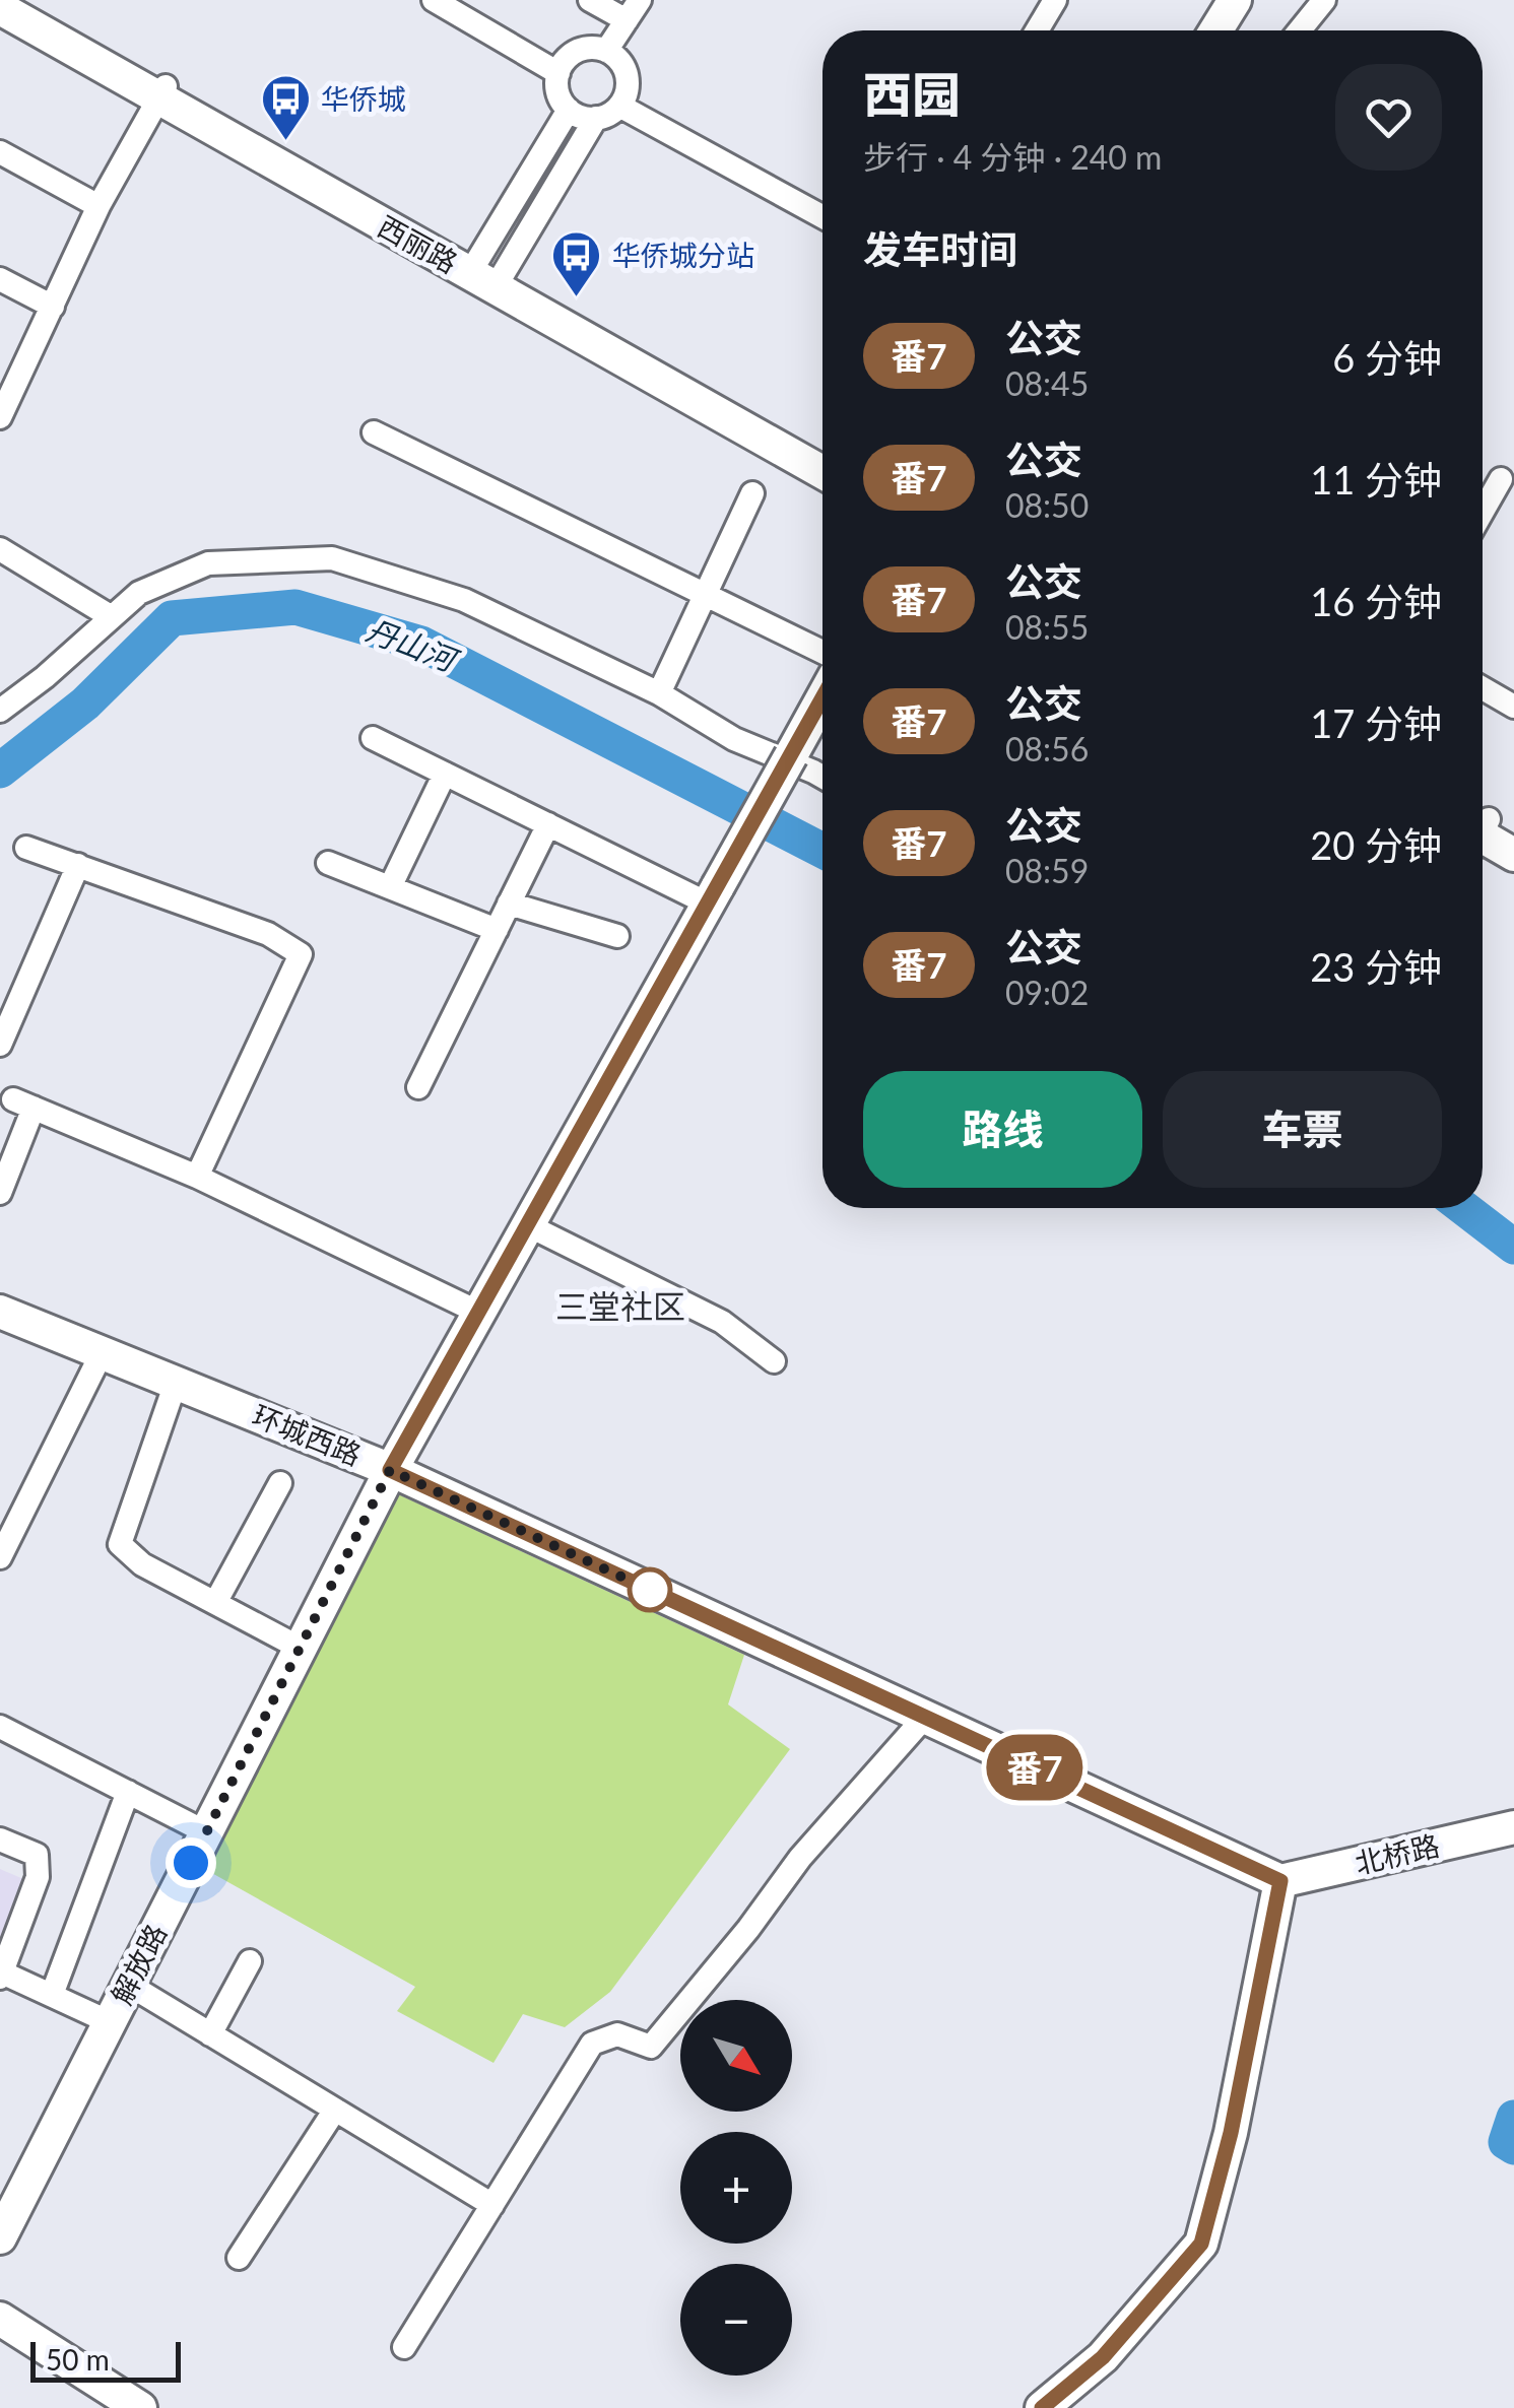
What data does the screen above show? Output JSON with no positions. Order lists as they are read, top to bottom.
{
  "streets": {
    "street": [
      "西丽路",
      "环城西路",
      "北桥路",
      "解放路"
    ]
  },
  "crossings": [
    ["环城西路", "北桥路"],
    ["环城西路", "解放路"]
  ],
  "districts": ["三堂社区"],
  "water": ["丹山河"],
  "places": {
    "bus stop": ["华侨城", "华侨城分站"]
  },
  "lines": ["bus line 番7"],
  "scale_bar": "50 m",
  "north": "bottom right",
  "page": {
    "on_map": "番7",
    "heading": [
      ["西园", "步行 · 4 分钟 · 240 m"],
      "发车时间"
    ],
    "list": [
      {
        "mark": "番7",
        "name": "公交",
        "note": "08:45",
        "value": "6 分钟"
      },
      {
        "mark": "番7",
        "name": "公交",
        "note": "08:50",
        "value": "11 分钟"
      },
      {
        "mark": "番7",
        "name": "公交",
        "note": "08:55",
        "value": "16 分钟"
      },
      {
        "mark": "番7",
        "name": "公交",
        "note": "08:56",
        "value": "17 分钟"
      },
      {
        "mark": "番7",
        "name": "公交",
        "note": "08:59",
        "value": "20 分钟"
      },
      {
        "mark": "番7",
        "name": "公交",
        "note": "09:02",
        "value": "23 分钟"
      }
    ],
    "buttons": ["路线", "车票"],
    "map_buttons": ["+", "−"],
    "scale": "50 m"
  }
}
